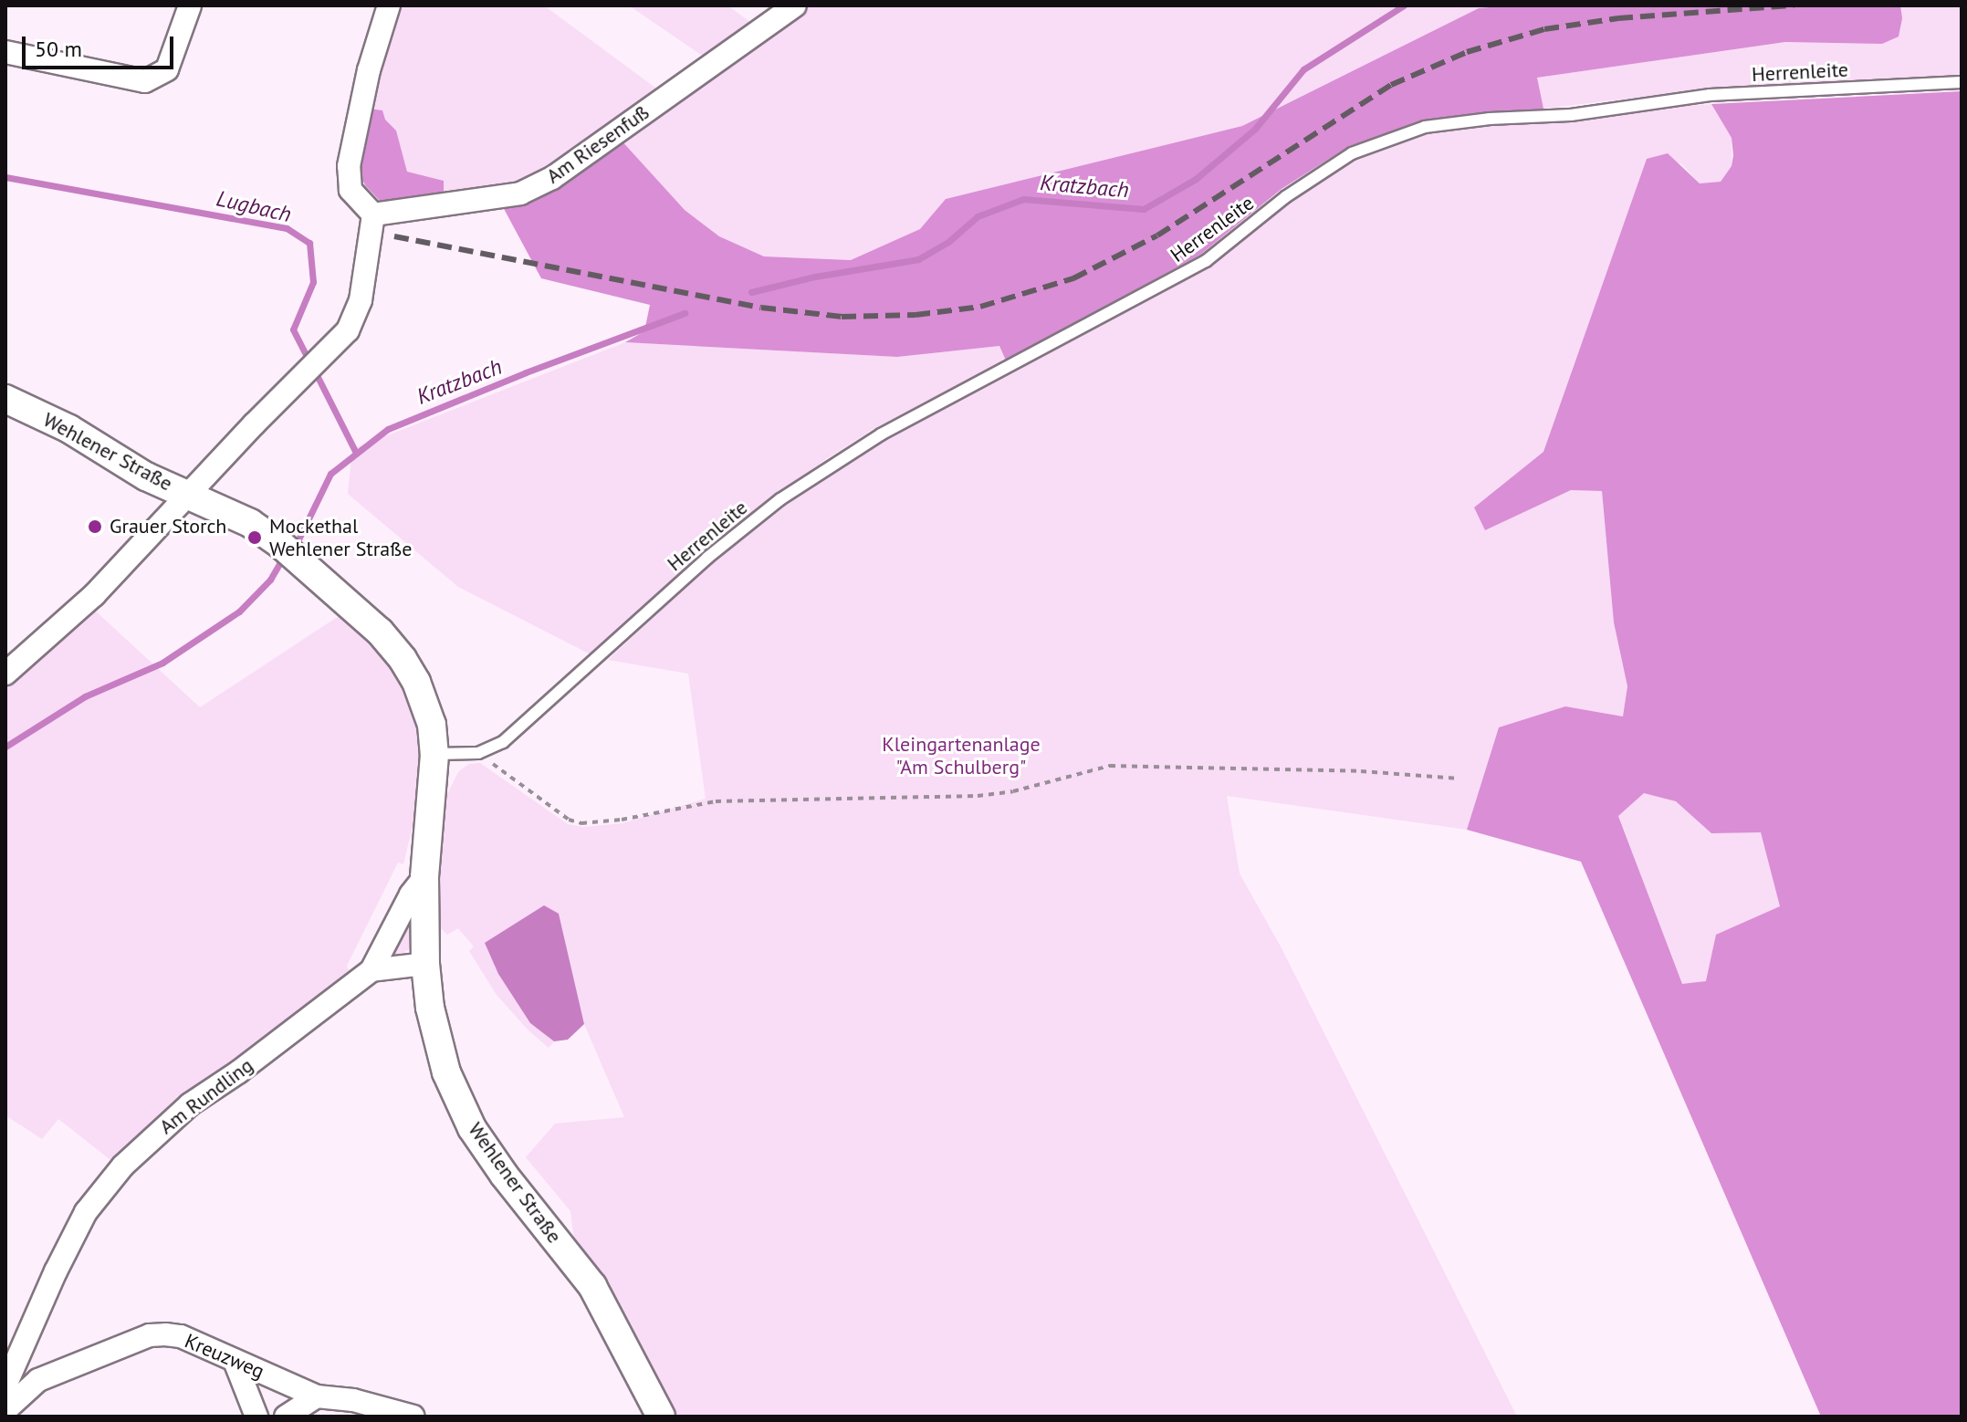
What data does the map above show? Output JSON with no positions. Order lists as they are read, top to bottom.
{
  "streets": {
    "street": [
      "Am Riesenfuß",
      "Wehlener Straße",
      "Am Rundling",
      "Kreuzweg"
    ],
    "lane": ["Herrenleite"]
  },
  "crossings": [
    ["Wehlener Straße", "Am Rundling"]
  ],
  "water": ["Kratzbach", "Lugbach"],
  "parks": ["Kleingartenanlage \"Am Schulberg\""],
  "places": ["Grauer Storch", "Mockethal Wehlener Straße"],
  "scale_bar": "50 m"
}
